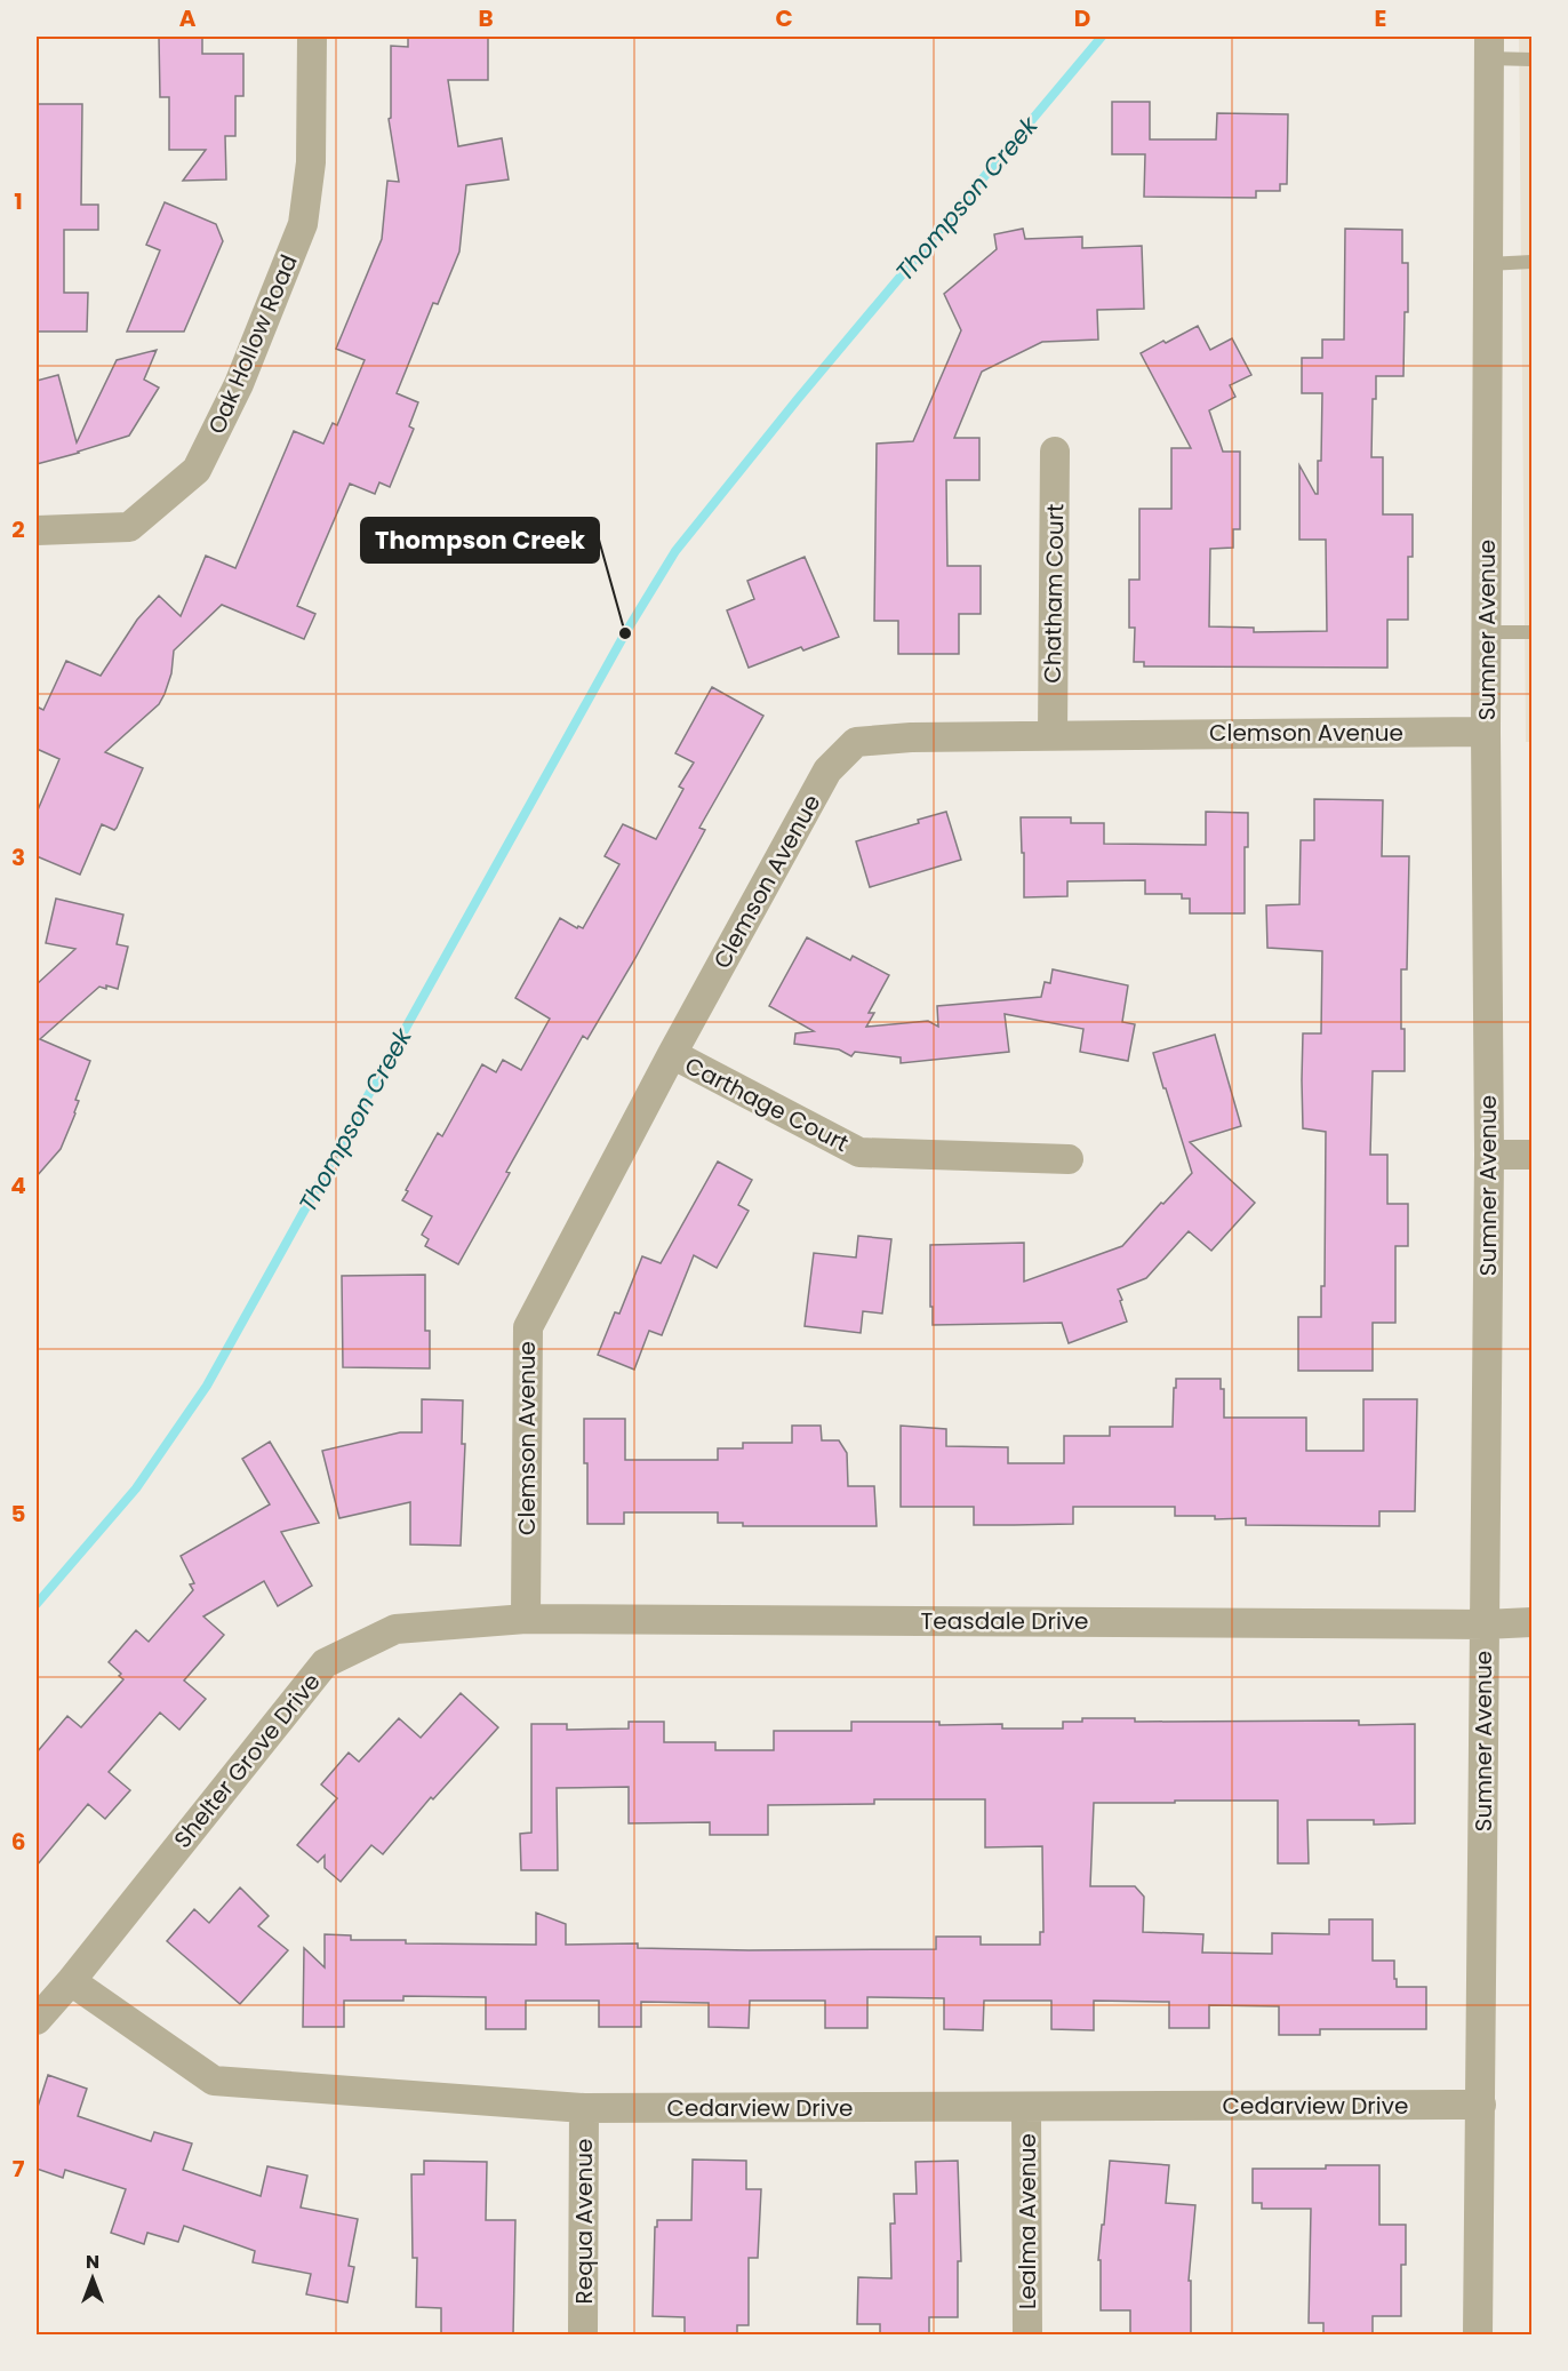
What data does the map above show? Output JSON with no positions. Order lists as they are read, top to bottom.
{
  "streets": {
    "street": [
      "Oak Hollow Road",
      "Chatham Court",
      "Sumner Avenue",
      "Clemson Avenue",
      "Carthage Court",
      "Teasdale Drive",
      "Shelter Grove Drive",
      "Cedarview Drive",
      "Requa Avenue",
      "Lealma Avenue"
    ]
  },
  "crossings": [
    ["Chatham Court", "Clemson Avenue"],
    ["Sumner Avenue", "Clemson Avenue"],
    ["Sumner Avenue", "Teasdale Drive"],
    ["Sumner Avenue", "Cedarview Drive"],
    ["Clemson Avenue", "Carthage Court"],
    ["Clemson Avenue", "Teasdale Drive"],
    ["Clemson Avenue", "Shelter Grove Drive"],
    ["Teasdale Drive", "Shelter Grove Drive"],
    ["Shelter Grove Drive", "Cedarview Drive"],
    ["Cedarview Drive", "Requa Avenue"],
    ["Cedarview Drive", "Lealma Avenue"]
  ],
  "water": ["Thompson Creek"],
  "places": ["Thompson Creek"],
  "north": "top",
  "grid": {
    "columns": [
      "A",
      "B",
      "C",
      "D",
      "E"
    ],
    "rows": [
      "1",
      "2",
      "3",
      "4",
      "5",
      "6",
      "7"
    ]
  }
}
